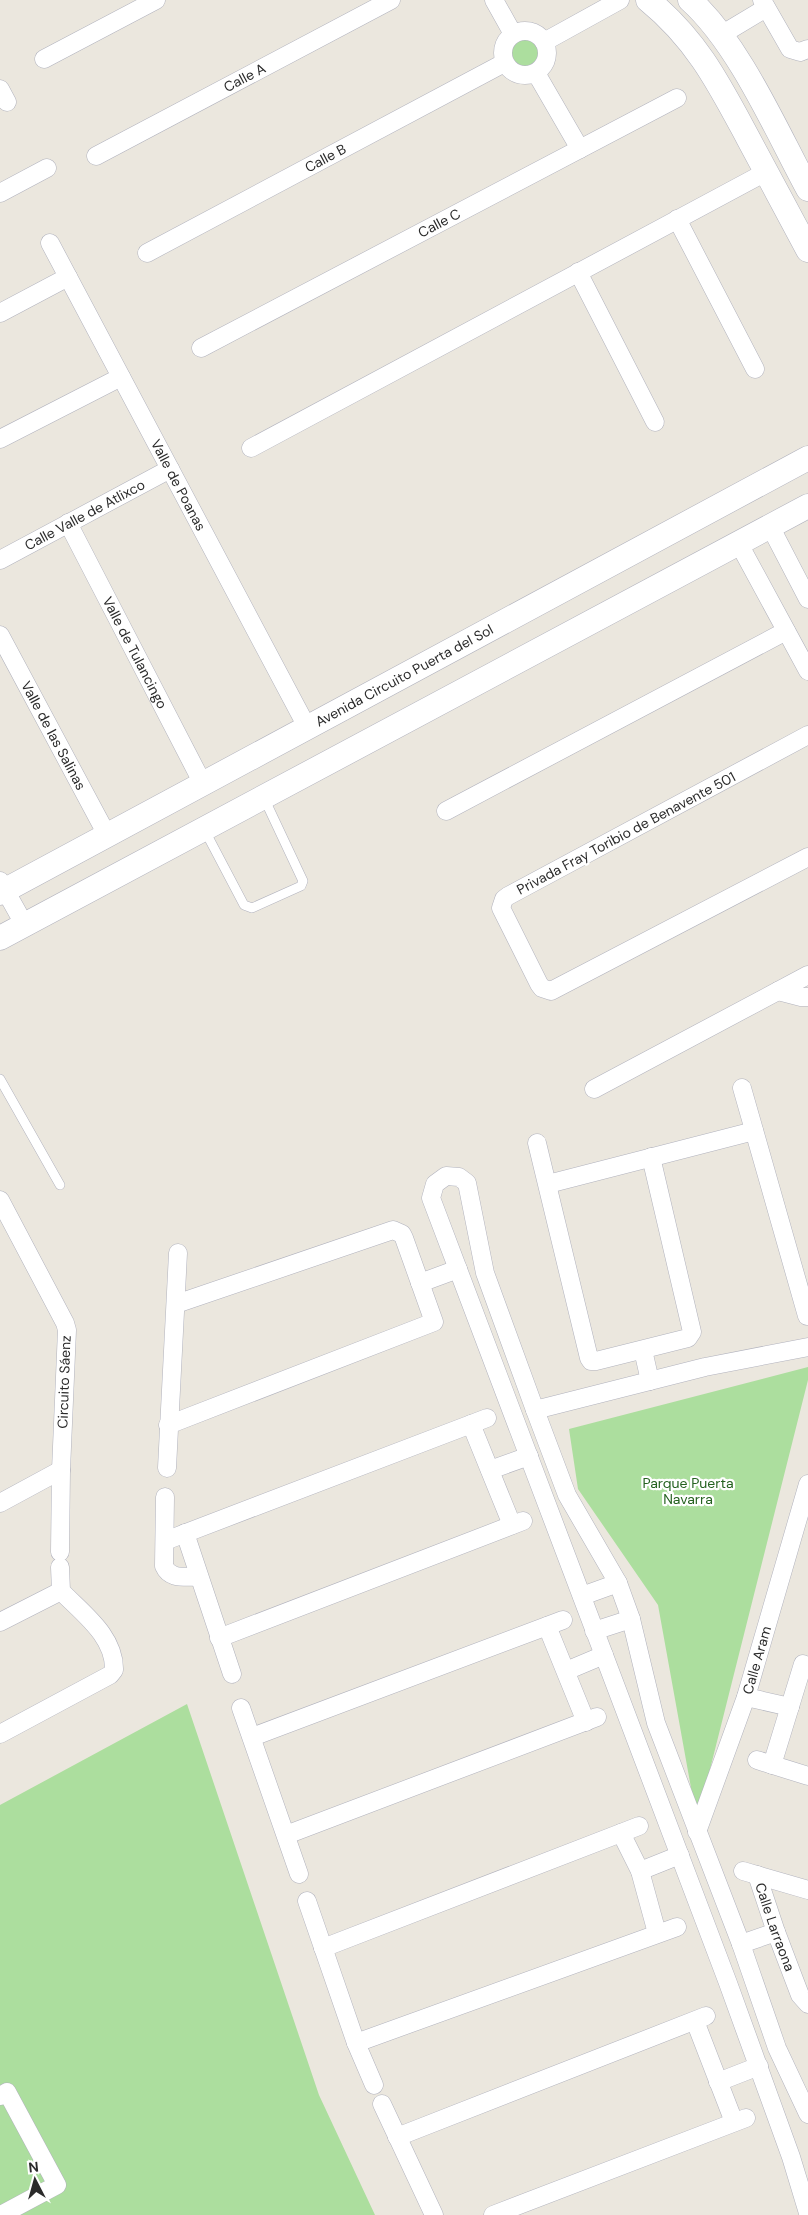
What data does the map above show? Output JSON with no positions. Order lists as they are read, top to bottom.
{
  "streets": {
    "street": [
      "Calle A",
      "Calle B",
      "Calle C",
      "Valle de Poanas",
      "Calle Valle de Atlixco",
      "Valle de Tulancingo",
      "Avenida Circuito Puerta del Sol",
      "Valle de las Salinas",
      "Privada Fray Toribio de Benavente 501",
      "Circuito Sáenz",
      "Calle Aram",
      "Calle Larraona"
    ]
  },
  "crossings": [
    ["Valle de Poanas", "Calle Valle de Atlixco"],
    ["Valle de Poanas", "Avenida Circuito Puerta del Sol"],
    ["Calle Valle de Atlixco", "Valle de Tulancingo"],
    ["Valle de Tulancingo", "Avenida Circuito Puerta del Sol"],
    ["Avenida Circuito Puerta del Sol", "Valle de las Salinas"]
  ],
  "parks": ["Parque Puerta Navarra"],
  "north": "top"
}
